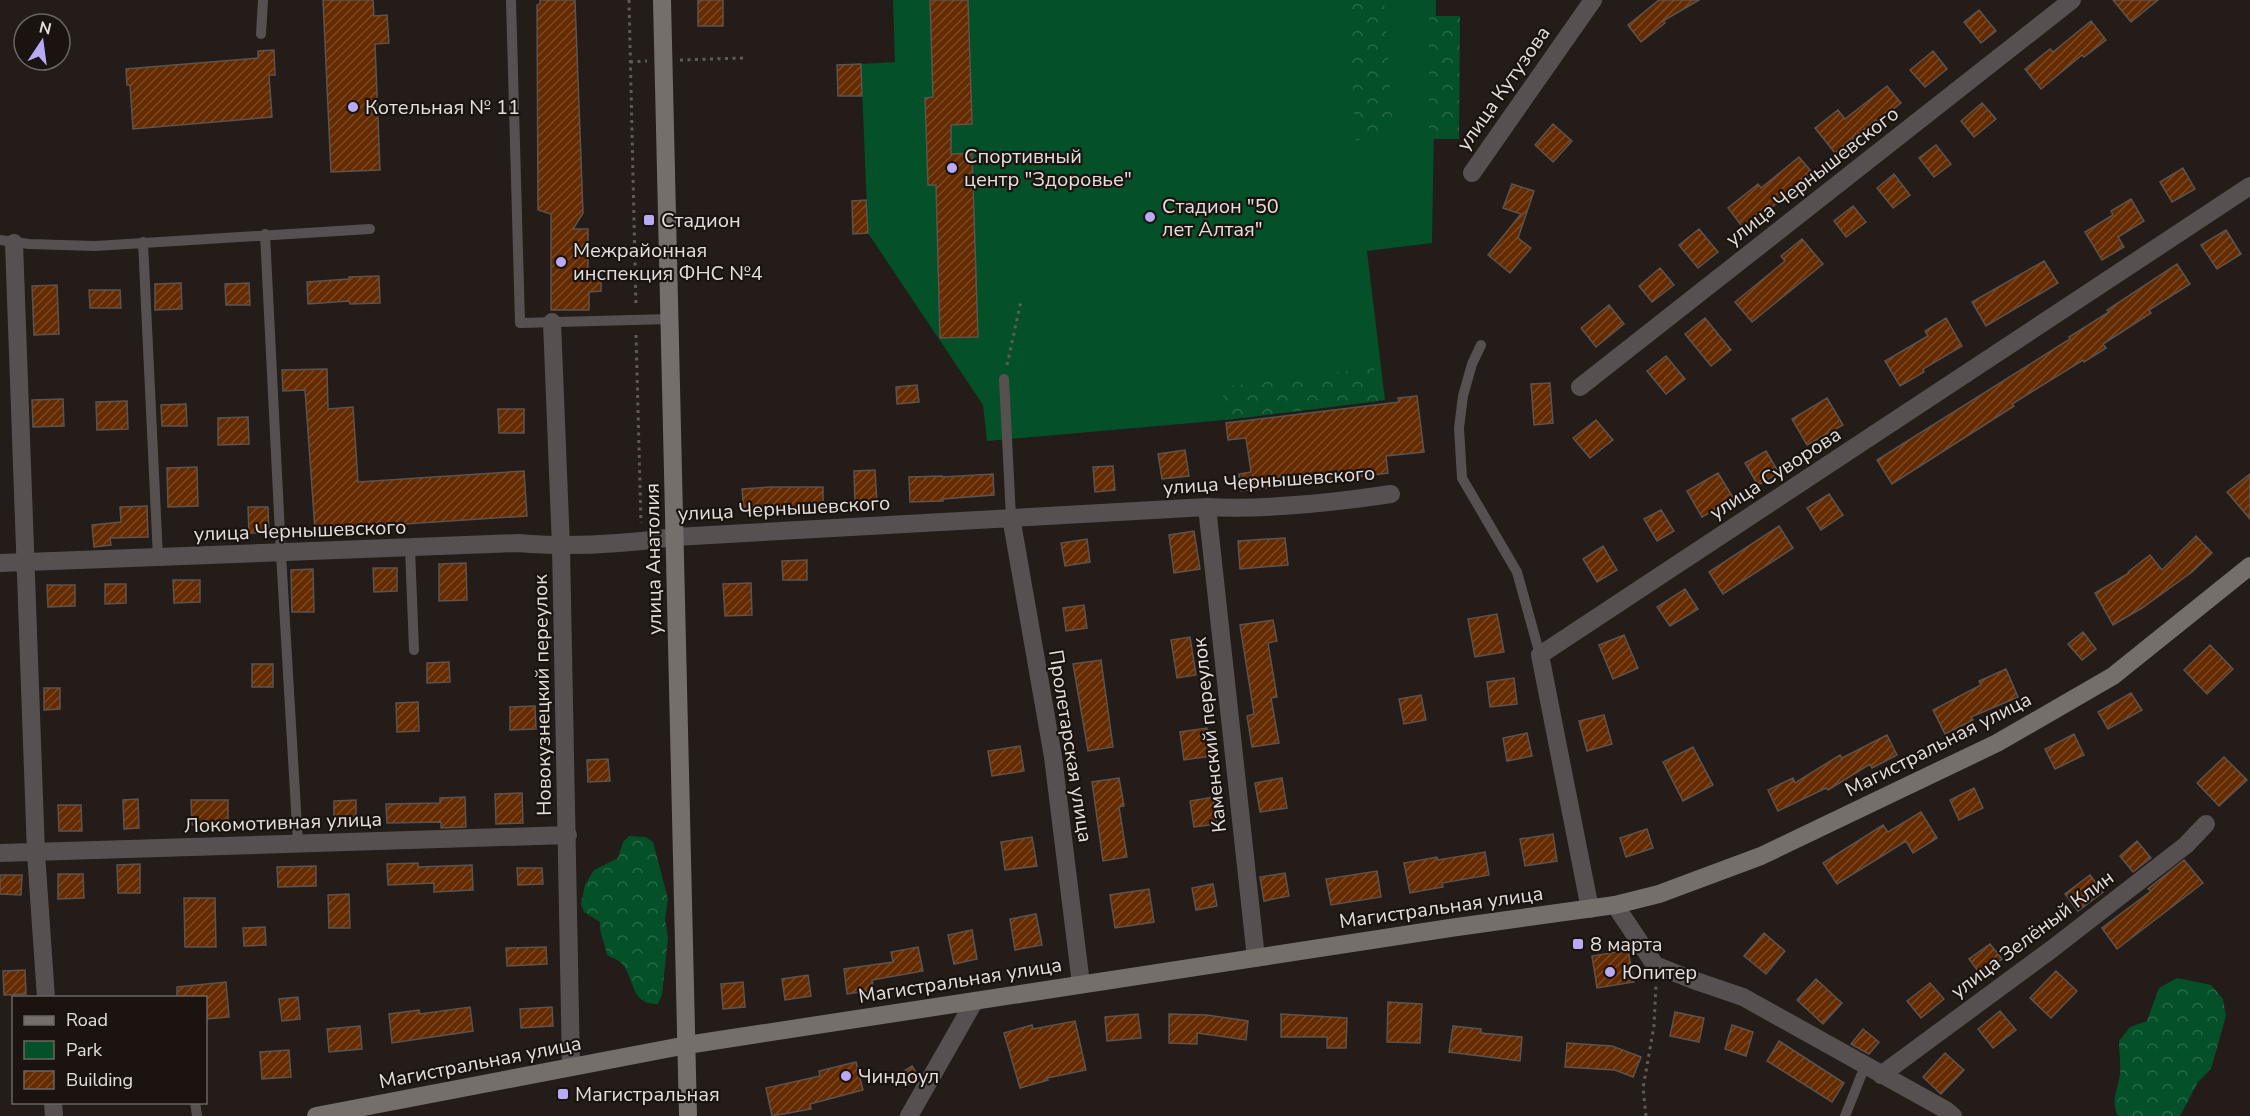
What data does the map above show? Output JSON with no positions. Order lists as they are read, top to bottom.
{
  "streets": {
    "street": [
      "улица Кутузова",
      "улица Чернышевского",
      "улица Суворова",
      "улица Анатолия",
      "Новокузнецкий переулок",
      "Каменский переулок",
      "Магистральная улица",
      "Пролетарская улица",
      "Локомотивная улица",
      "улица Зелёный Клин"
    ]
  },
  "crossings": [
    ["улица Чернышевского", "улица Анатолия"],
    ["улица Чернышевского", "Новокузнецкий переулок"],
    ["улица Чернышевского", "Каменский переулок"],
    ["улица Чернышевского", "Пролетарская улица"],
    ["улица Анатолия", "Магистральная улица"],
    ["Новокузнецкий переулок", "Магистральная улица"],
    ["Новокузнецкий переулок", "Локомотивная улица"],
    ["Каменский переулок", "Магистральная улица"],
    ["Магистральная улица", "Пролетарская улица"]
  ],
  "places": {
    "other": [
      "Котельная № 11",
      "Спортивный центр \"Здоровье\"",
      "Стадион \"50 лет Алтая\"",
      "Межрайонная инспекция ФНС №4",
      "Юпитер",
      "Чиндоул"
    ],
    "transit": ["Стадион", "8 марта", "Магистральная"]
  },
  "legend": ["Road", "Park", "Building"],
  "north": "top"
}
